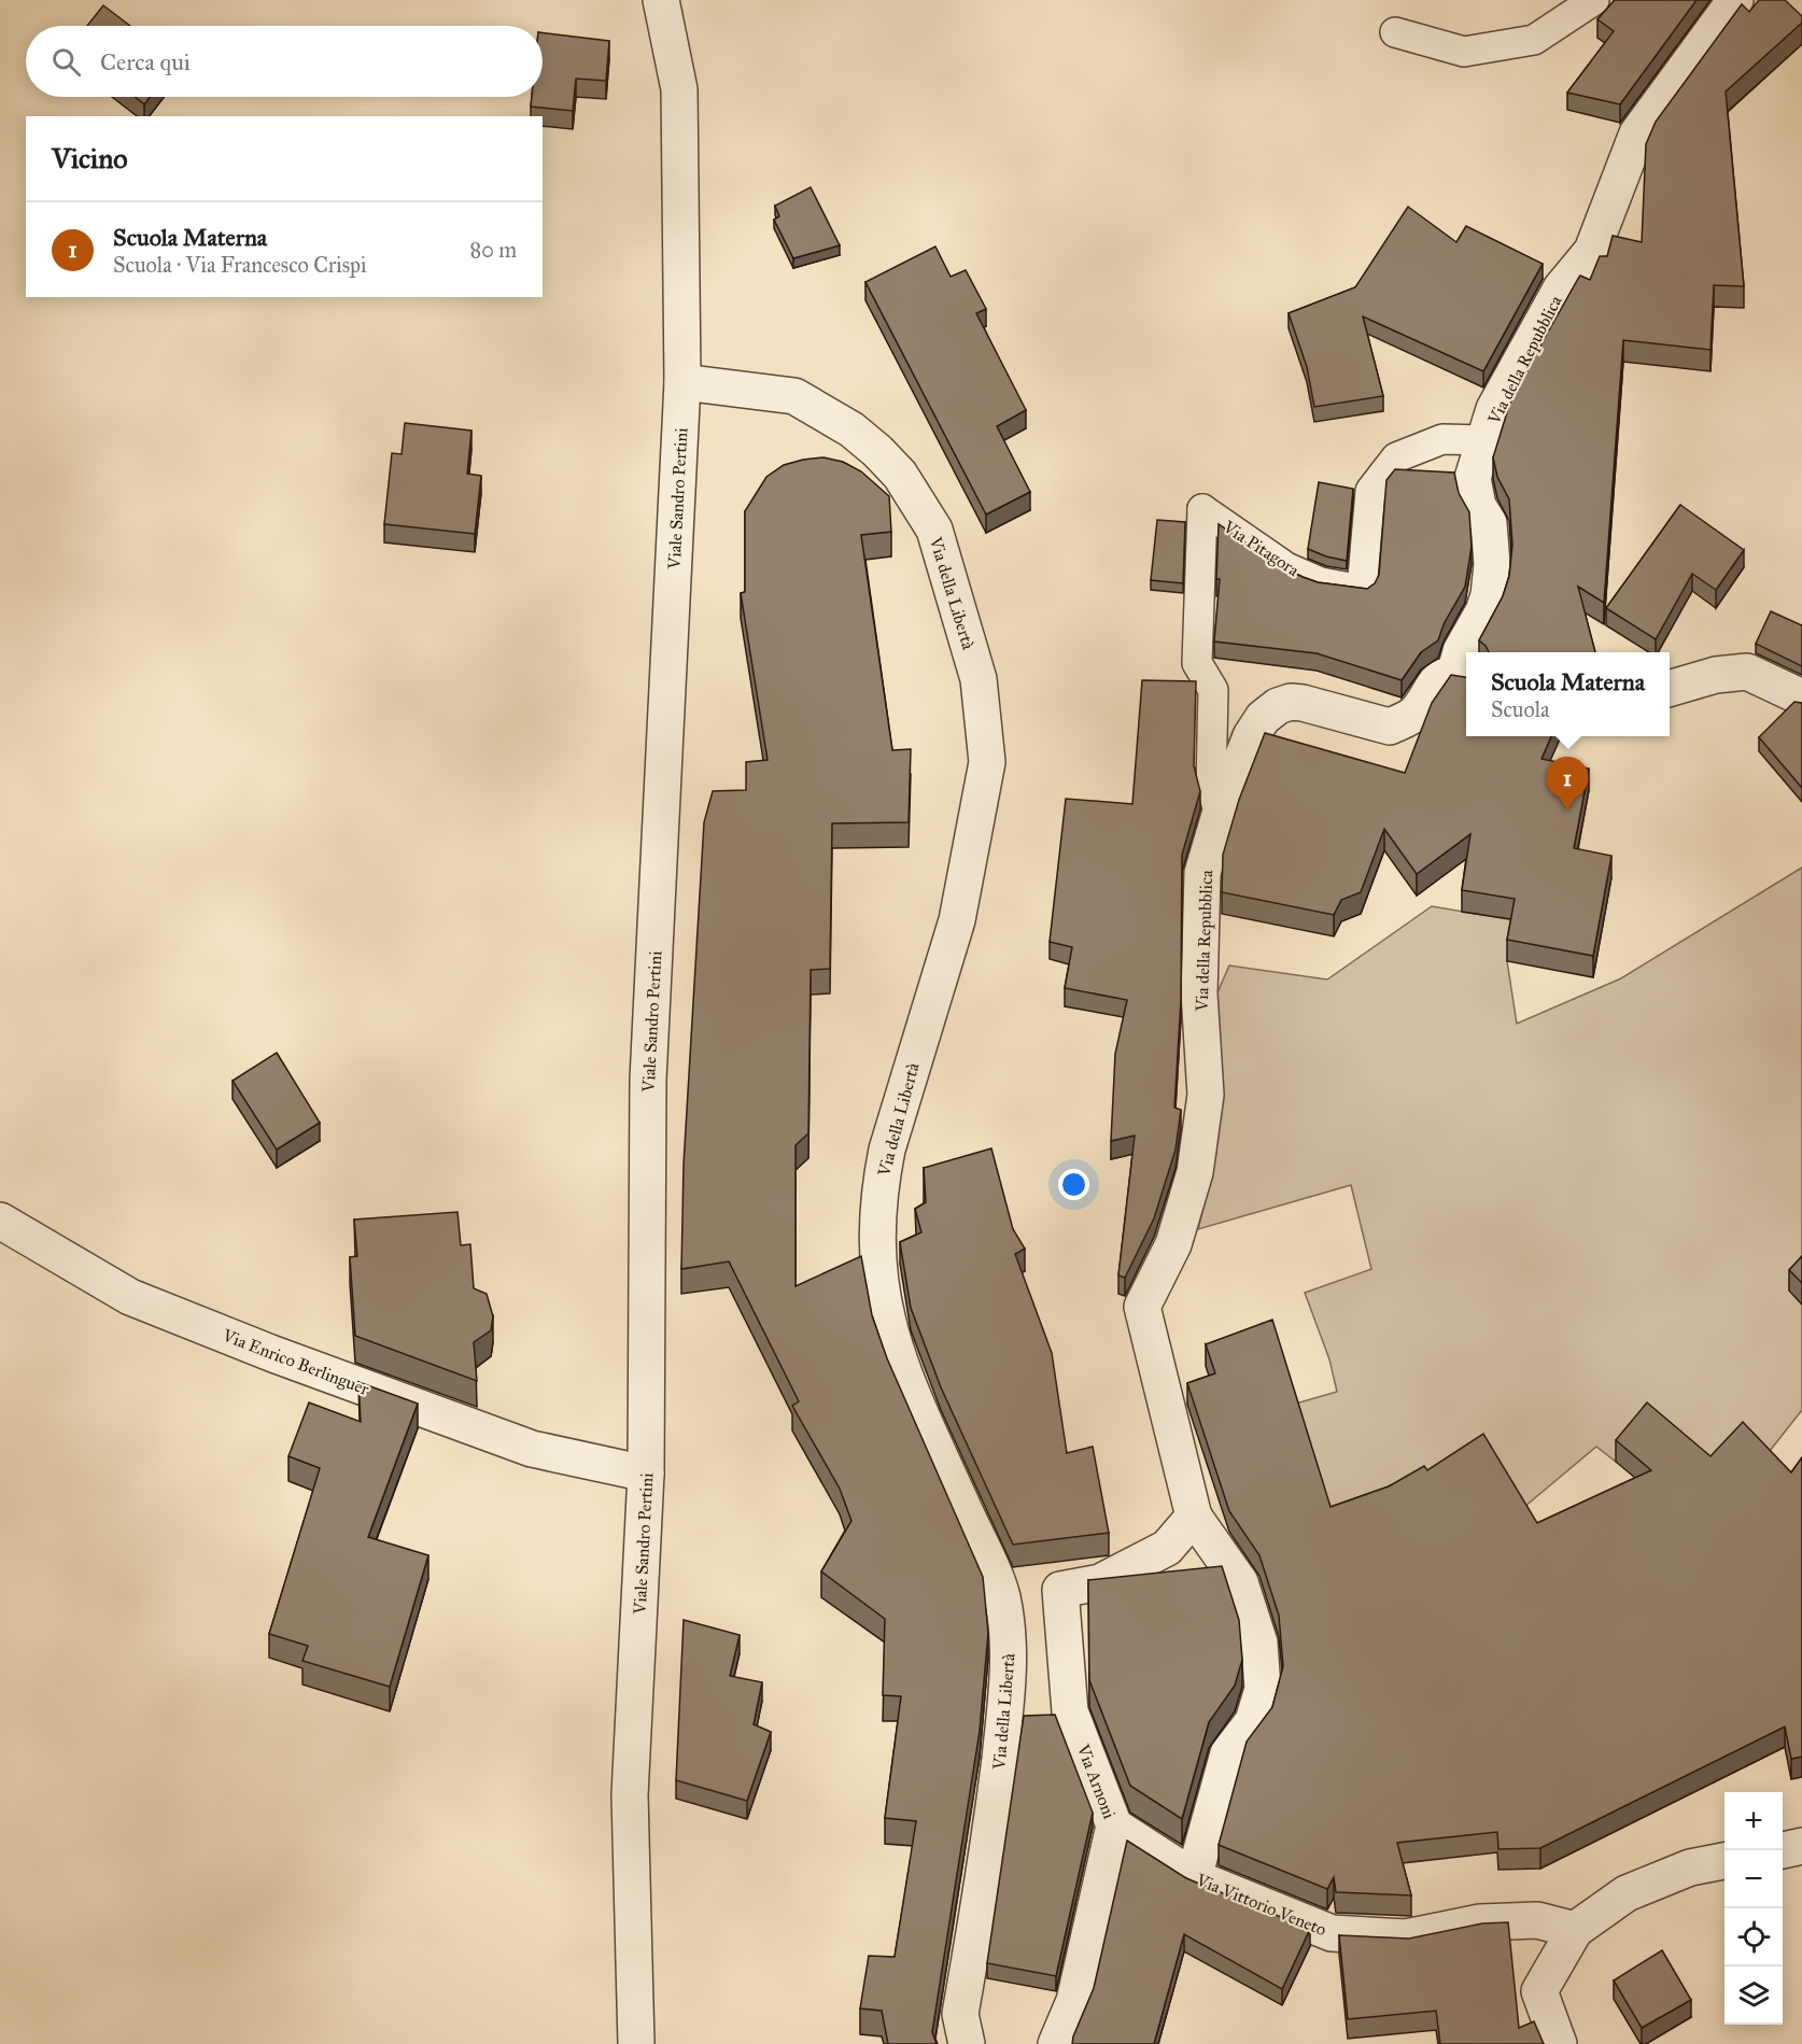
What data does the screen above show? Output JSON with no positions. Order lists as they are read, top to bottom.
{
  "streets": {
    "street": [
      "Via della Repubblica",
      "Viale Sandro Pertini",
      "Via della Libertà",
      "Via Enrico Berlinguer",
      "Via Arnoni",
      "Via Vittorio Veneto"
    ],
    "lane": ["Via Pitagora"]
  },
  "crossings": [
    ["Via della Repubblica", "Via Pitagora"],
    ["Via della Repubblica", "Via Arnoni"],
    ["Via della Repubblica", "Via Vittorio Veneto"],
    ["Viale Sandro Pertini", "Via della Libertà"],
    ["Viale Sandro Pertini", "Via Enrico Berlinguer"],
    ["Via Arnoni", "Via Vittorio Veneto"]
  ],
  "page": {
    "search": "Cerca qui",
    "heading": "Vicino",
    "list": [
      {
        "mark": "1",
        "name": "Scuola Materna",
        "note": "Scuola · Via Francesco Crispi",
        "value": "80 m"
      }
    ],
    "popup": ["Scuola Materna", "Scuola"],
    "pins": "1",
    "map_buttons": ["+", "−"]
  }
}
